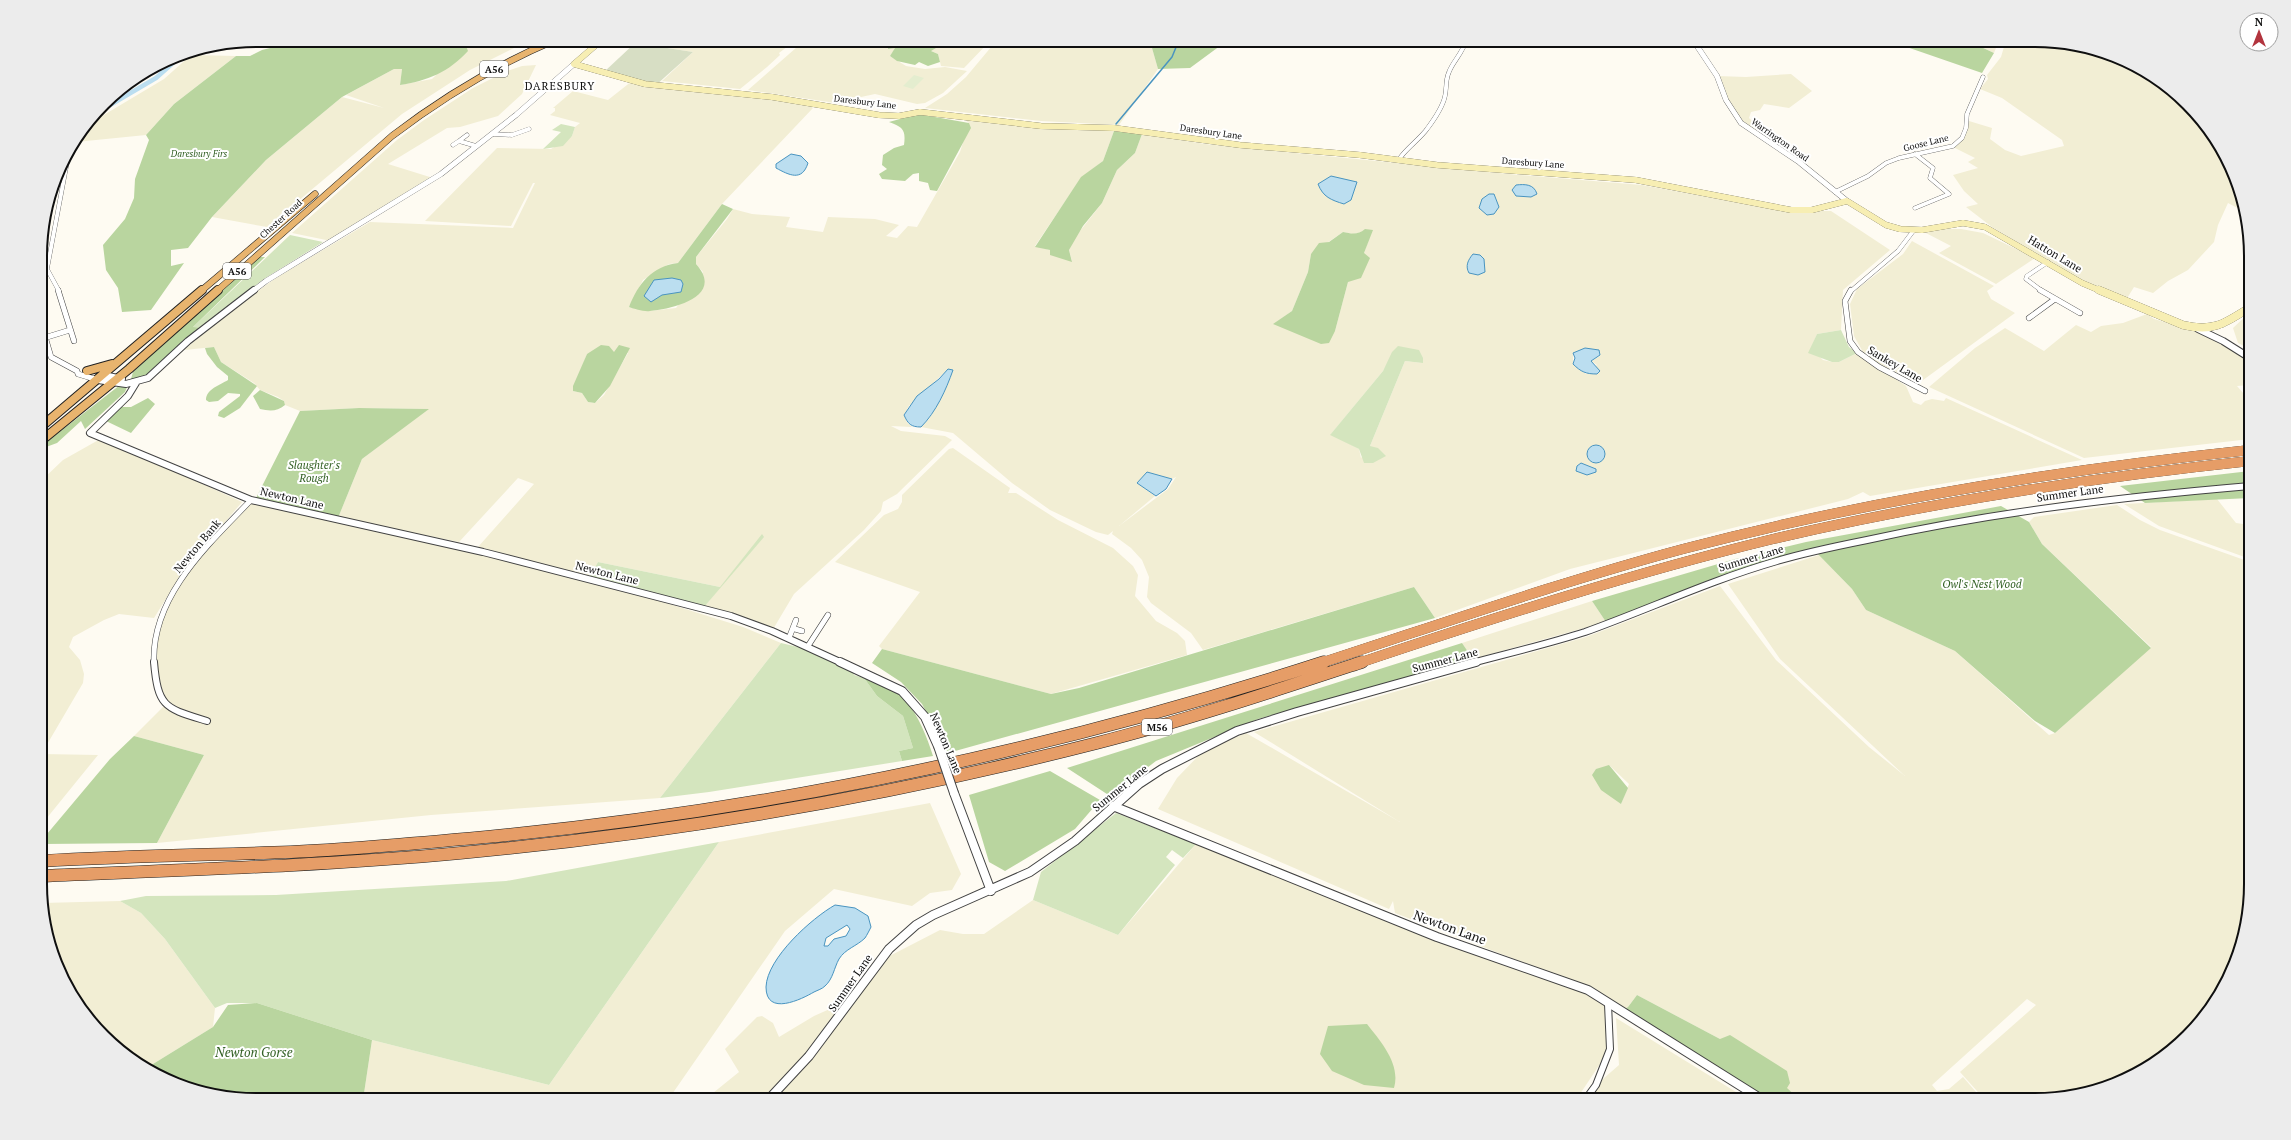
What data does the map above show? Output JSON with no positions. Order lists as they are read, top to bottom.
{
  "streets": {
    "highway": ["A56", "Chester Road", "M56"],
    "main road": ["Daresbury Lane", "Hatton Lane"],
    "street": [
      "Warrington Road",
      "Goose Lane",
      "Sankey Lane",
      "Summer Lane",
      "Newton Lane",
      "Newton Bank"
    ]
  },
  "crossings": [
    ["Daresbury Lane", "Warrington Road"],
    ["Daresbury Lane", "Hatton Lane"],
    ["Warrington Road", "Goose Lane"],
    ["Warrington Road", "Hatton Lane"],
    ["Hatton Lane", "Sankey Lane"],
    ["Summer Lane", "Newton Lane"],
    ["Newton Lane", "Newton Bank"]
  ],
  "districts": ["DARESBURY"],
  "parks": [
    "Daresbury Firs",
    "Slaughter's Rough",
    "Owl's Nest Wood",
    "Newton Gorse"
  ],
  "north": "top"
}
